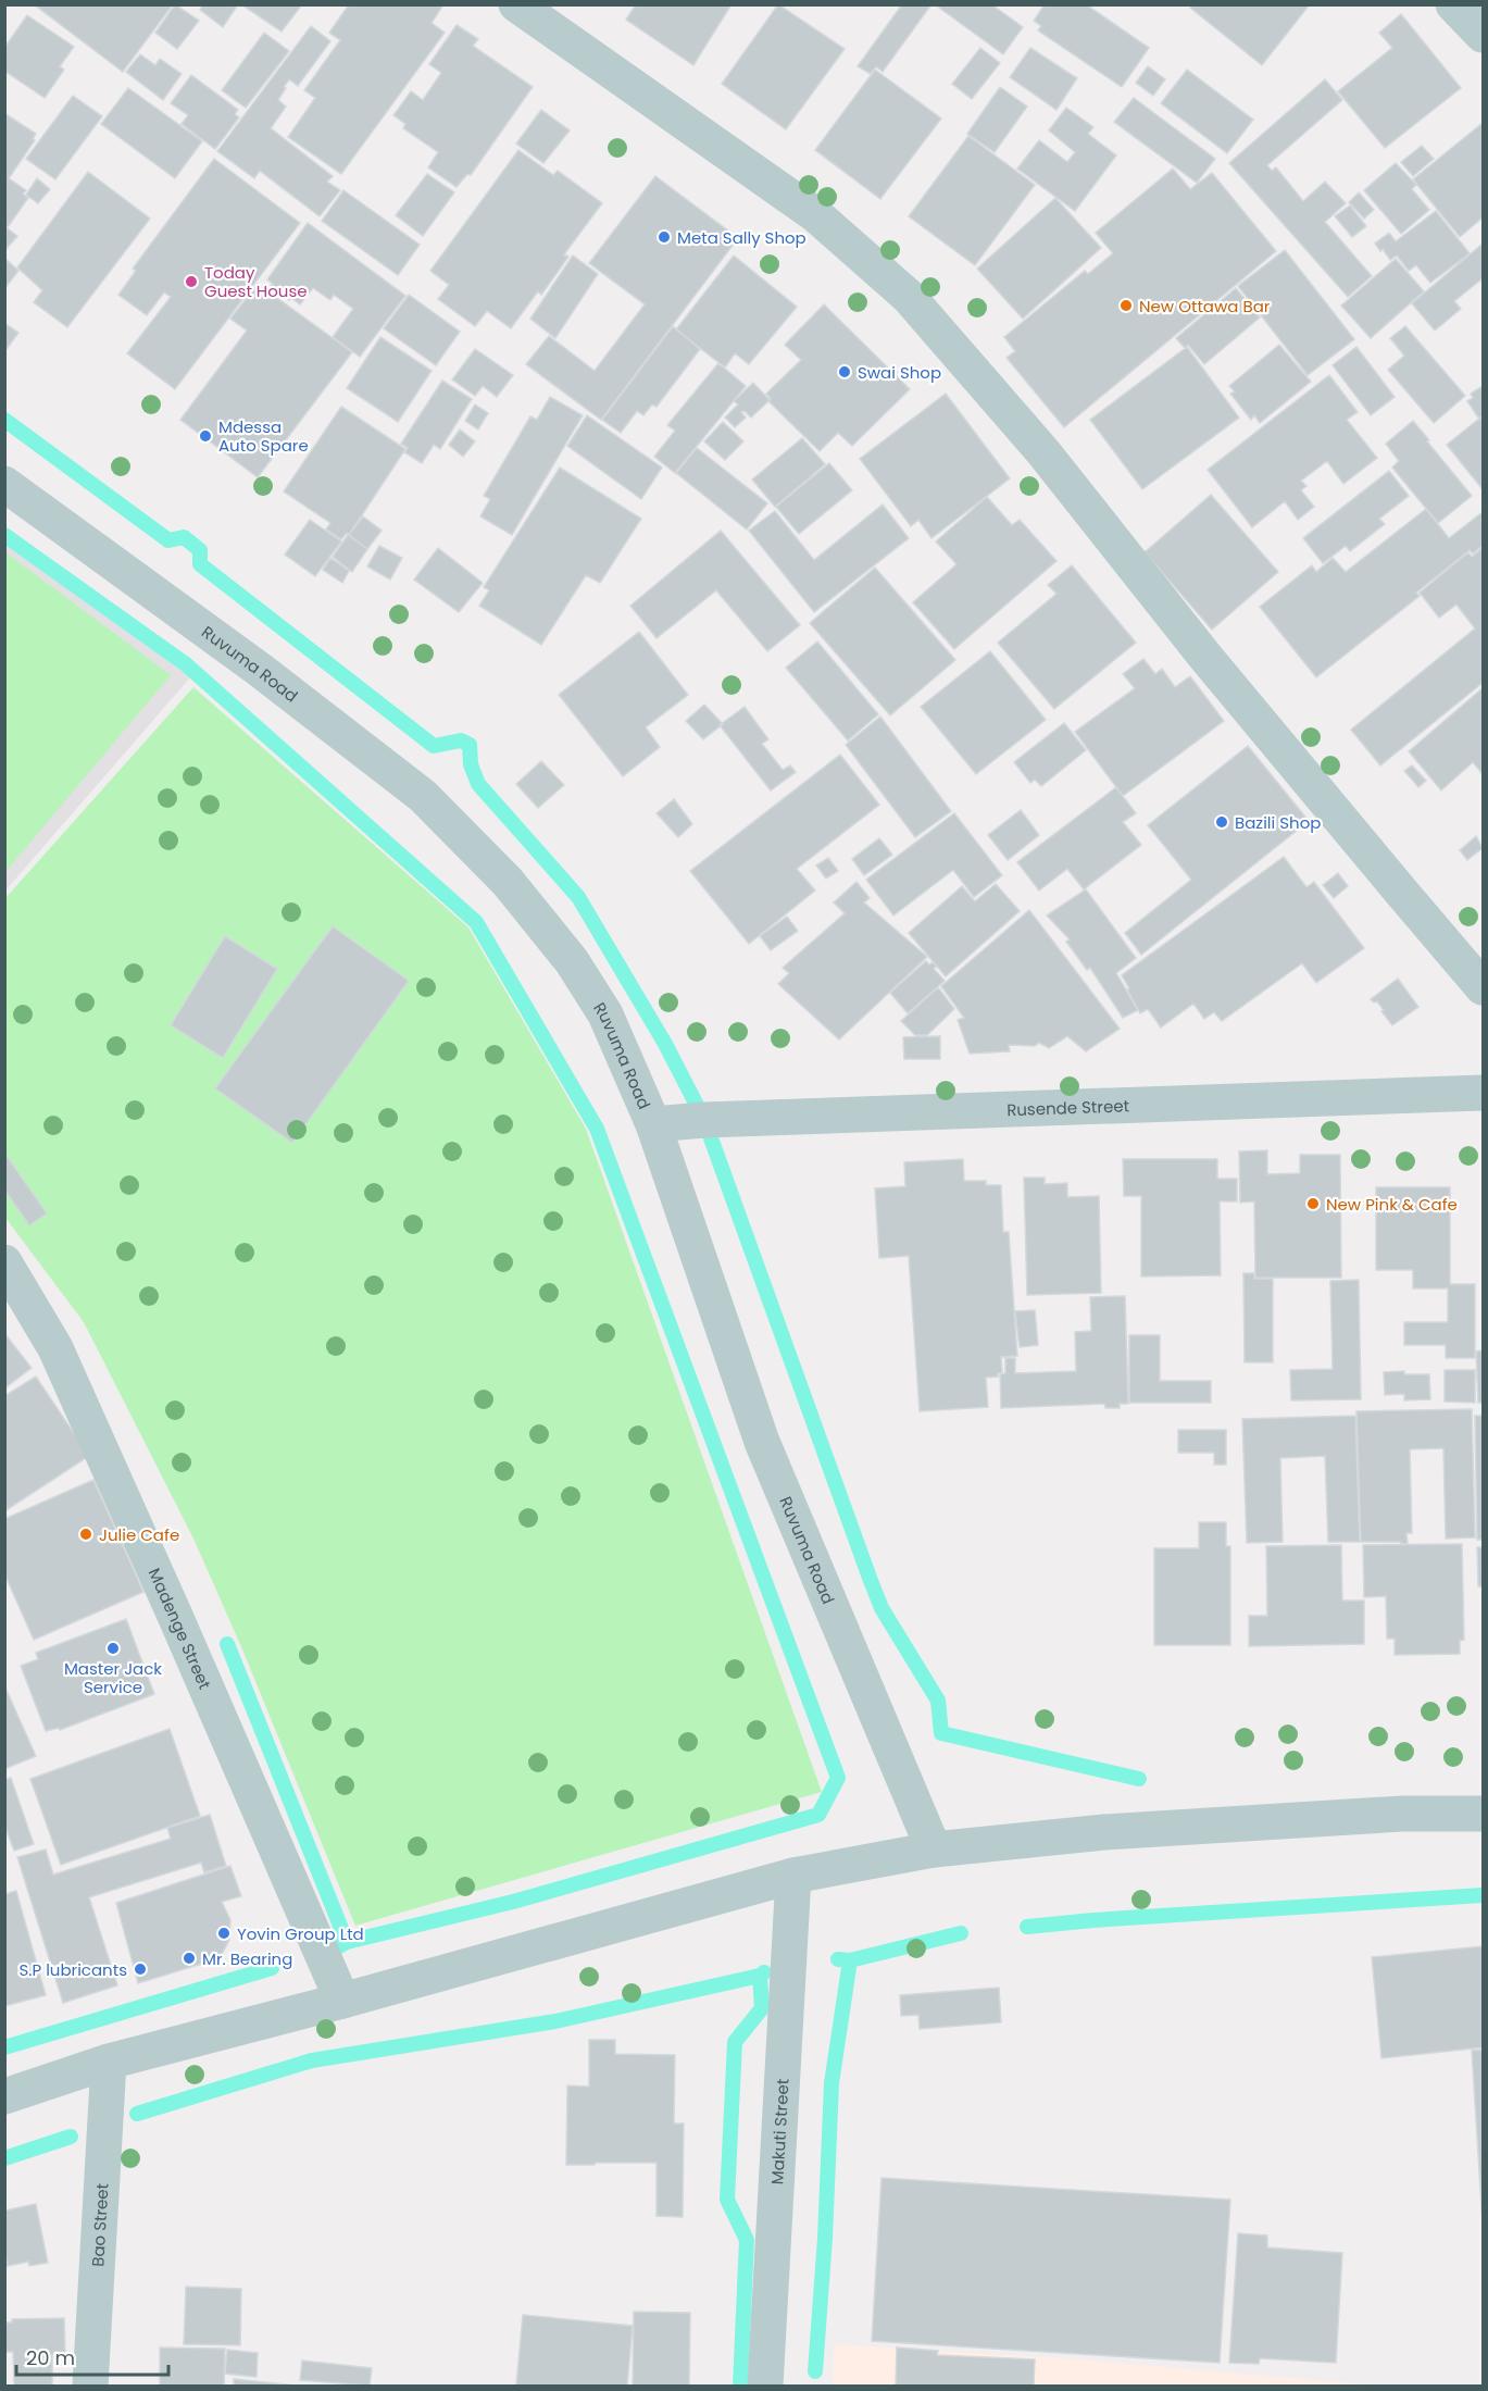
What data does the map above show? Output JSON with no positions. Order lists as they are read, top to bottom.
{
  "streets": {
    "street": [
      "Ruvuma Road",
      "Rusende Street",
      "Madenge Street",
      "Makuti Street",
      "Bao Street"
    ]
  },
  "crossings": [
    ["Ruvuma Road", "Rusende Street"]
  ],
  "places": [
    "Meta Sally Shop",
    "Today Guest House",
    "New Ottawa Bar",
    "Swai Shop",
    "Mdessa Auto Spare",
    "Bazili Shop",
    "New Pink & Cafe",
    "Julie Cafe",
    "Master Jack Service",
    "Yovin Group Ltd",
    "Mr. Bearing",
    "S.P lubricants"
  ],
  "scale_bar": "20 m"
}
